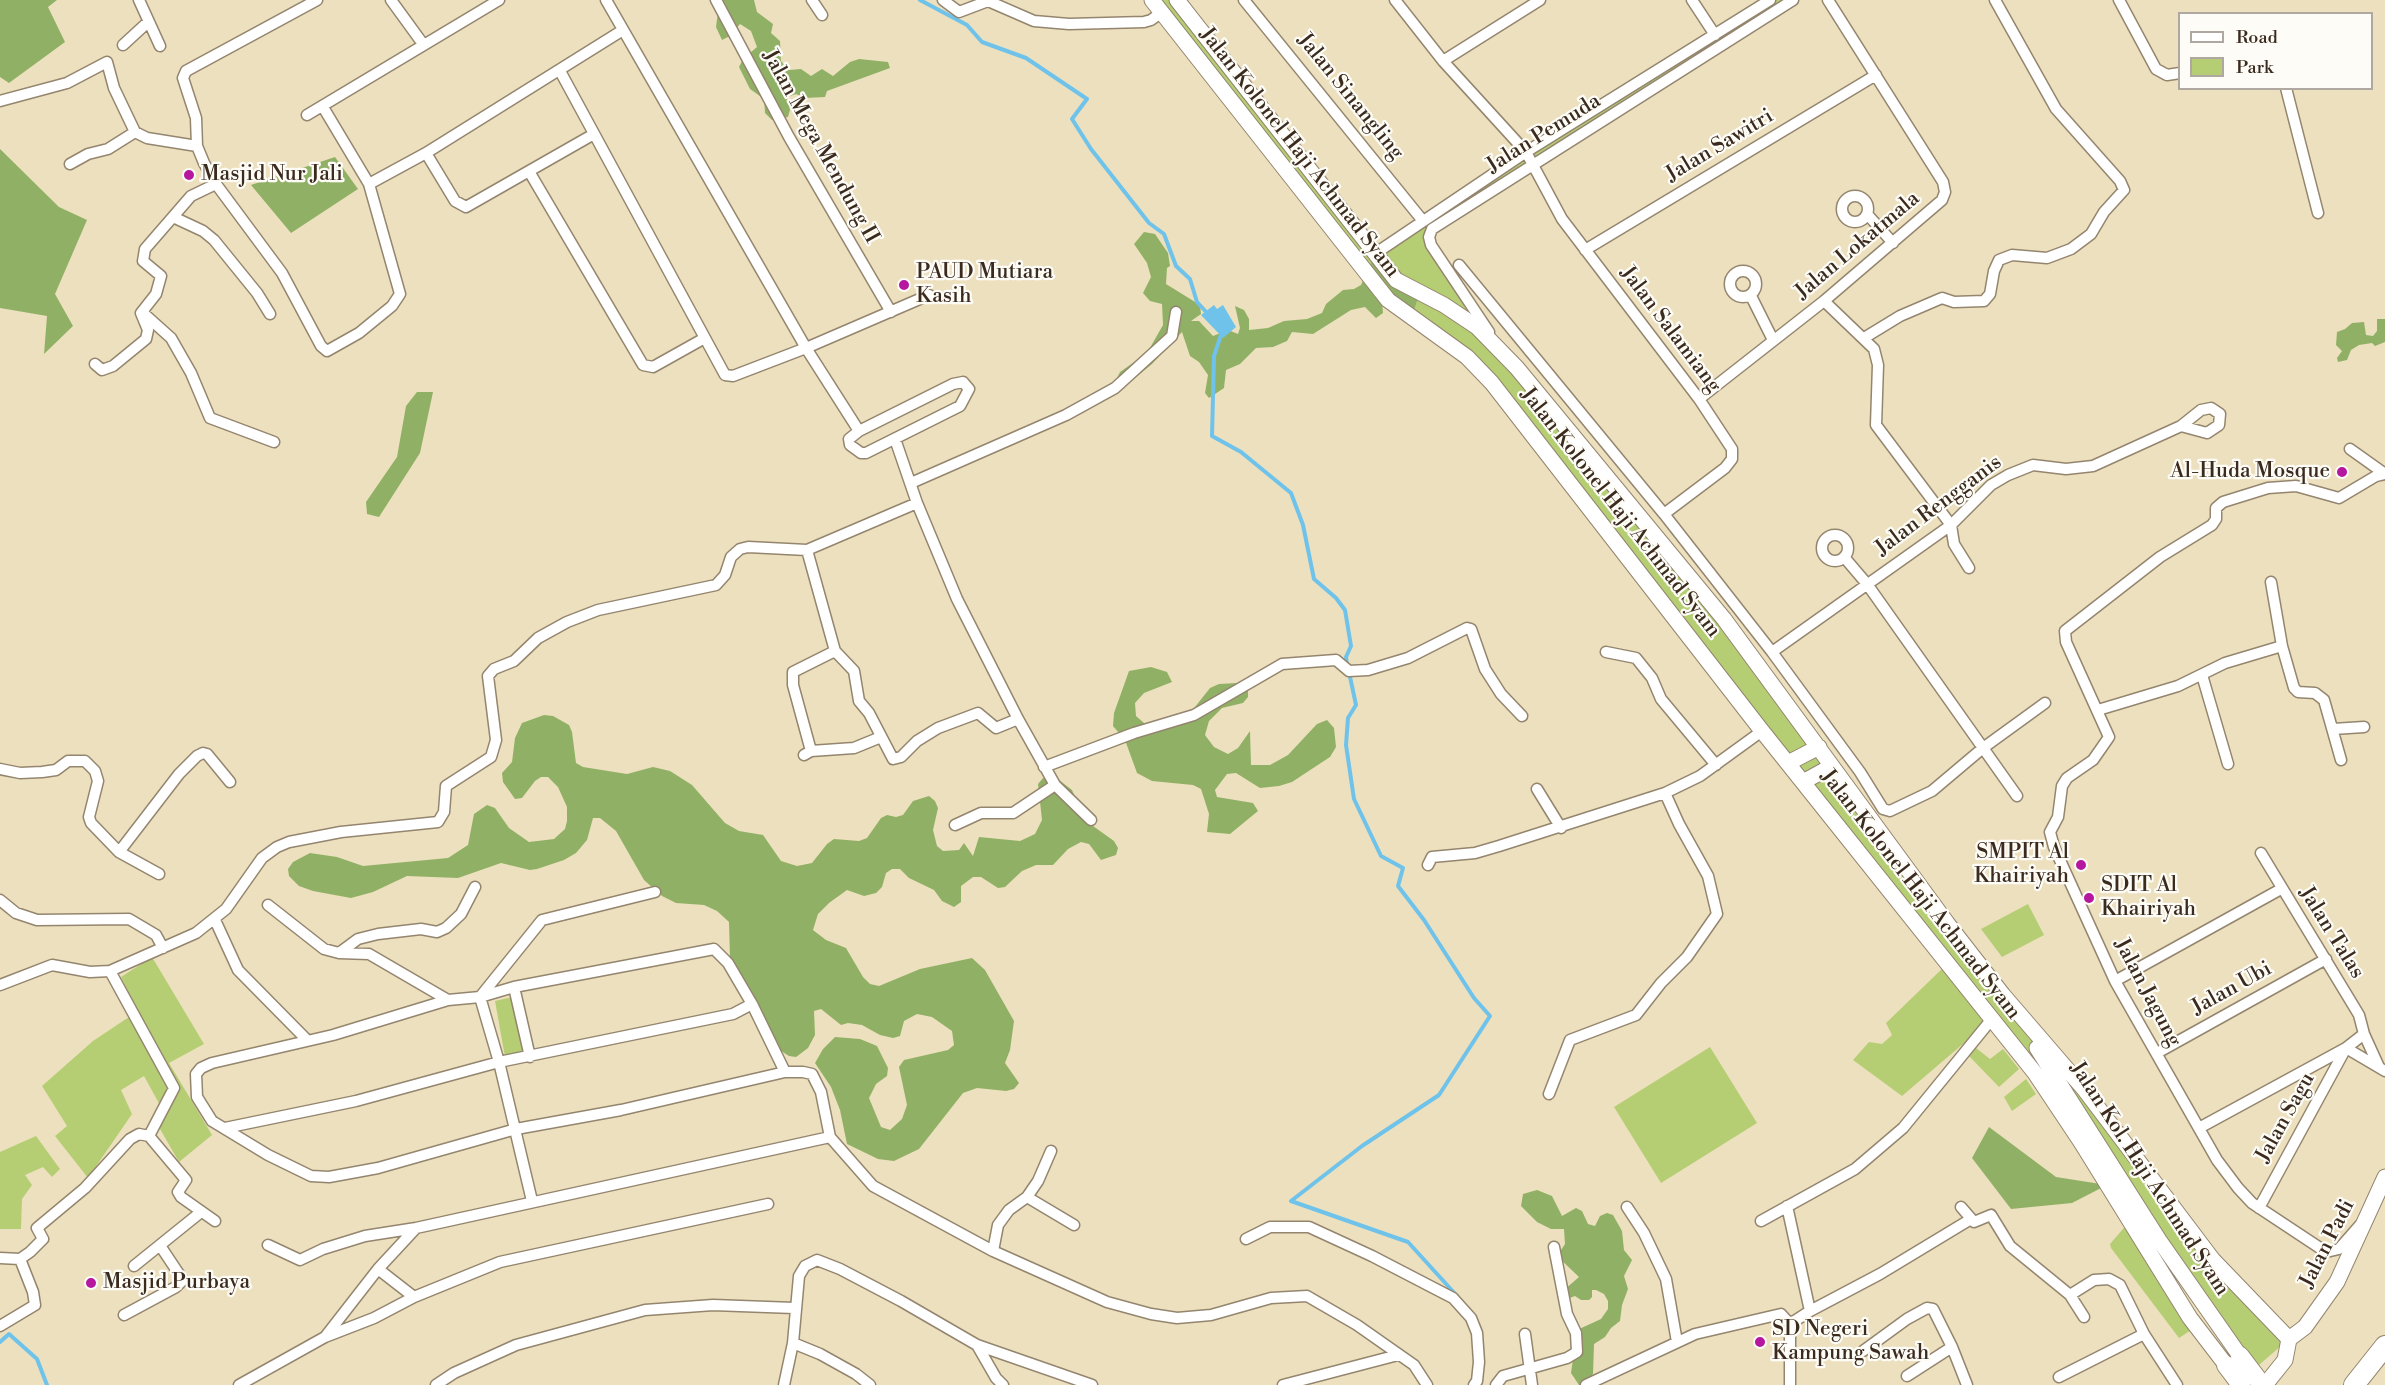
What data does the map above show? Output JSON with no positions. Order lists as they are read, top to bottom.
{
  "streets": {
    "main road": ["Jalan Kolonel Haji Achmad Syam", "Jalan Kol. Haji Achmad Syam", "Jalan Padi"],
    "street": [
      "Jalan Sinangling",
      "Jalan Pemuda",
      "Jalan Sawitri",
      "Jalan Mega Mendung II",
      "Jalan Lokatmala",
      "Jalan Salamiang",
      "Jalan Rengganis",
      "Jalan Talas",
      "Jalan Ubi",
      "Jalan Jagung",
      "Jalan Sagu"
    ]
  },
  "crossings": [
    ["Jalan Sinangling", "Jalan Pemuda"],
    ["Jalan Pemuda", "Jalan Kolonel Haji Achmad Syam"],
    ["Jalan Pemuda", "Jalan Salamiang"],
    ["Jalan Sawitri", "Jalan Lokatmala"],
    ["Jalan Sawitri", "Jalan Salamiang"],
    ["Jalan Kolonel Haji Achmad Syam", "Jalan Kol. Haji Achmad Syam"],
    ["Jalan Lokatmala", "Jalan Salamiang"],
    ["Jalan Talas", "Jalan Ubi"],
    ["Jalan Talas", "Jalan Sagu"],
    ["Jalan Ubi", "Jalan Jagung"],
    ["Jalan Jagung", "Jalan Sagu"],
    ["Jalan Jagung", "Jalan Padi"],
    ["Jalan Kol. Haji Achmad Syam", "Jalan Padi"]
  ],
  "places": [
    "Masjid Nur Jali",
    "PAUD Mutiara Kasih",
    "Al-Huda Mosque",
    "SMPIT Al Khairiyah",
    "SDIT Al Khairiyah",
    "Masjid Purbaya",
    "SD Negeri Kampung Sawah"
  ],
  "legend": ["Road", "Park"]
}
